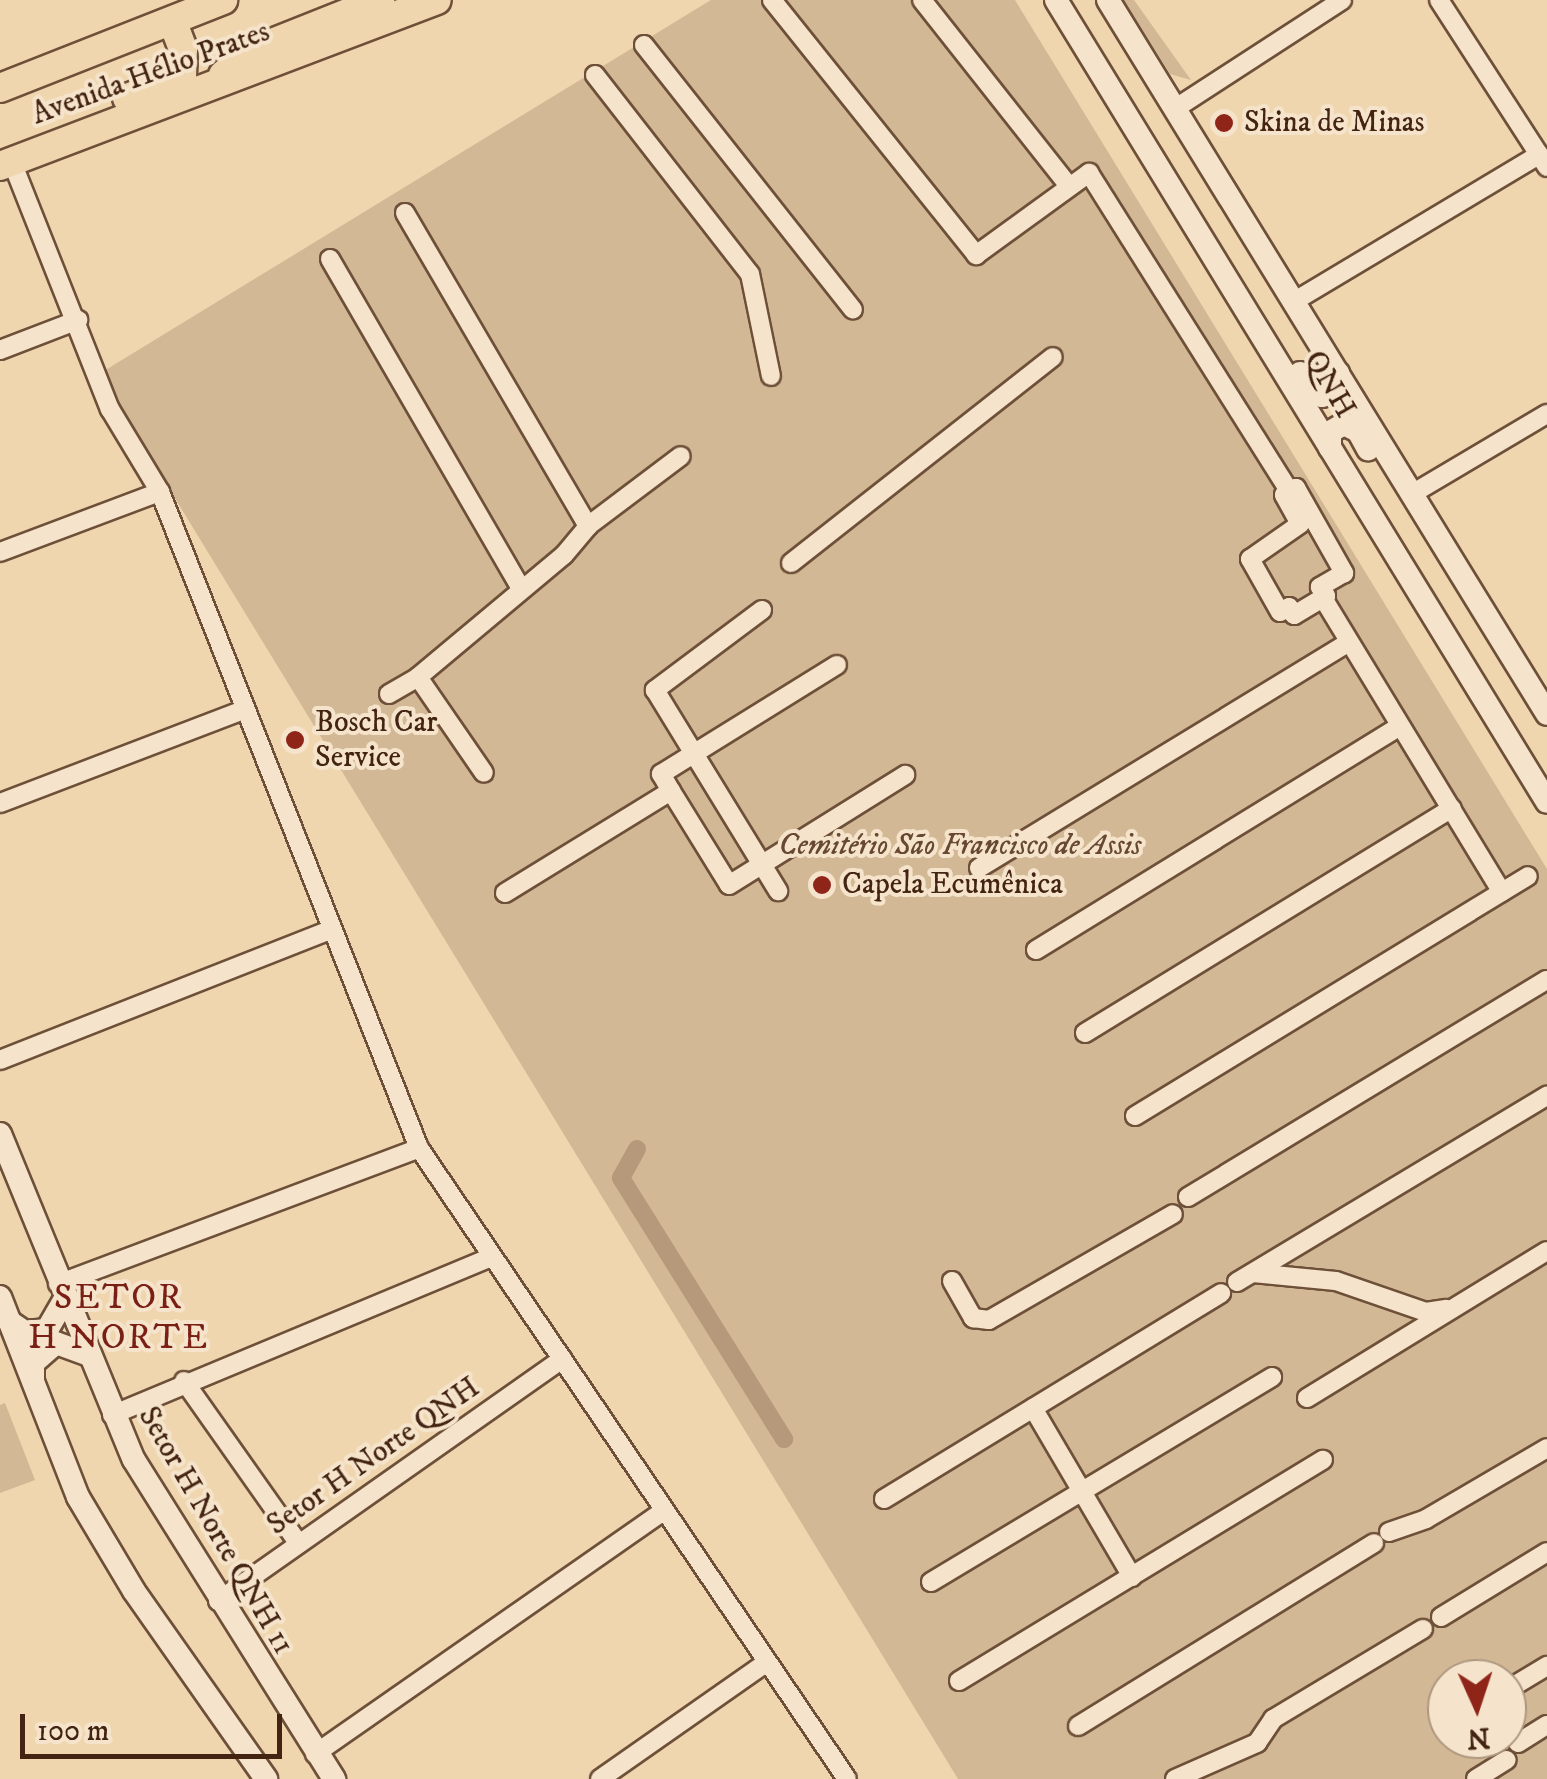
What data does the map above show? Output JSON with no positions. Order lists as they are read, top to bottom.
{
  "streets": {
    "main road": ["Avenida Hélio Prates"],
    "street": ["QNH", "Setor H Norte QNH", "Setor H Norte QNH 11"]
  },
  "crossings": [
    ["Setor H Norte QNH", "Setor H Norte QNH 11"]
  ],
  "districts": ["SETOR H NORTE"],
  "parks": ["Cemitério São Francisco de Assis"],
  "places": ["Skina de Minas", "Bosch Car Service", "Capela Ecumênica"],
  "scale_bar": "100 m",
  "north": "bottom"
}
